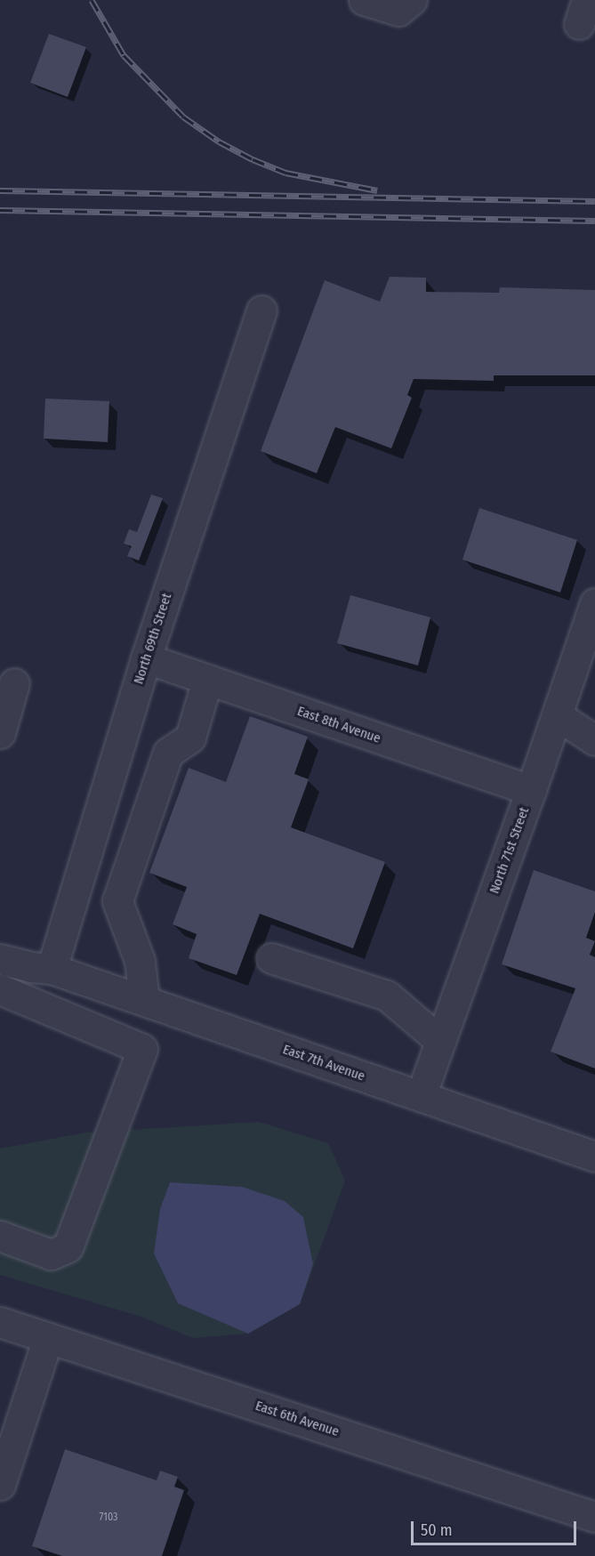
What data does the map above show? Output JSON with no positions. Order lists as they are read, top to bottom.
{
  "streets": {
    "street": [
      "North 69th Street",
      "East 8th Avenue",
      "North 71st Street",
      "East 7th Avenue",
      "East 6th Avenue"
    ]
  },
  "crossings": [
    ["North 69th Street", "East 8th Avenue"],
    ["North 69th Street", "East 7th Avenue"],
    ["East 8th Avenue", "North 71st Street"],
    ["North 71st Street", "East 7th Avenue"]
  ],
  "house_numbers": ["7103"],
  "scale_bar": "50 m"
}
